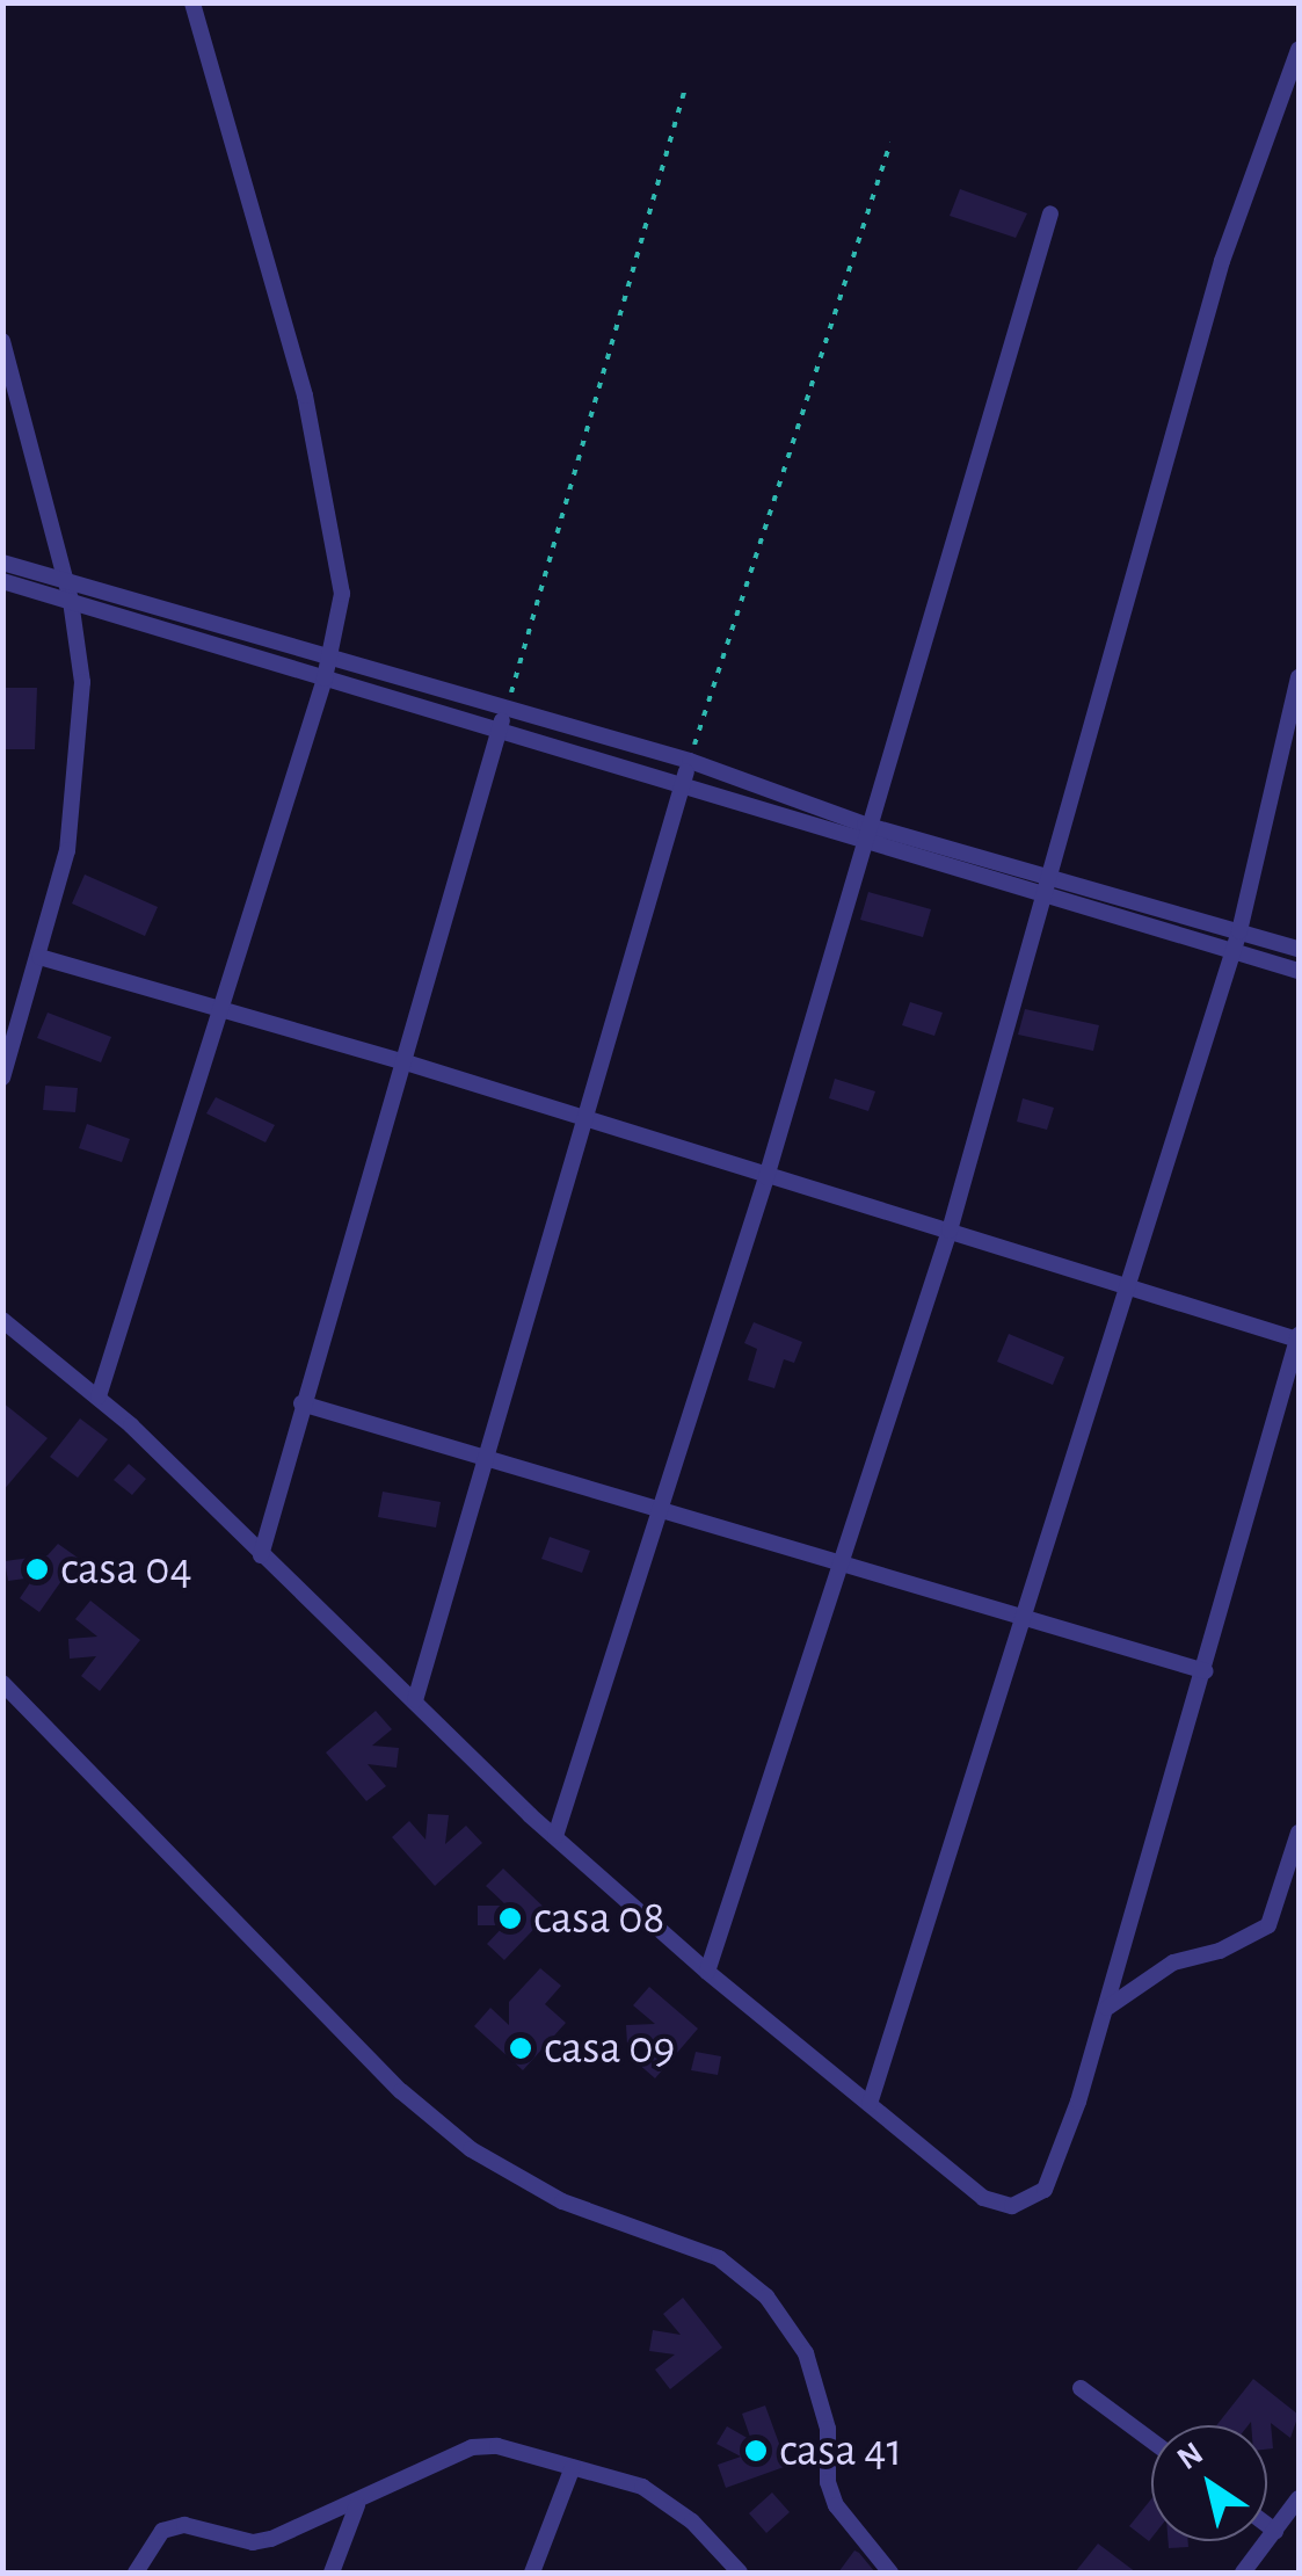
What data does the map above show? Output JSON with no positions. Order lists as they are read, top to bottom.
{
  "places": [
    "casa 04",
    "casa 08",
    "casa 09",
    "casa 41"
  ],
  "north": "top left"
}
